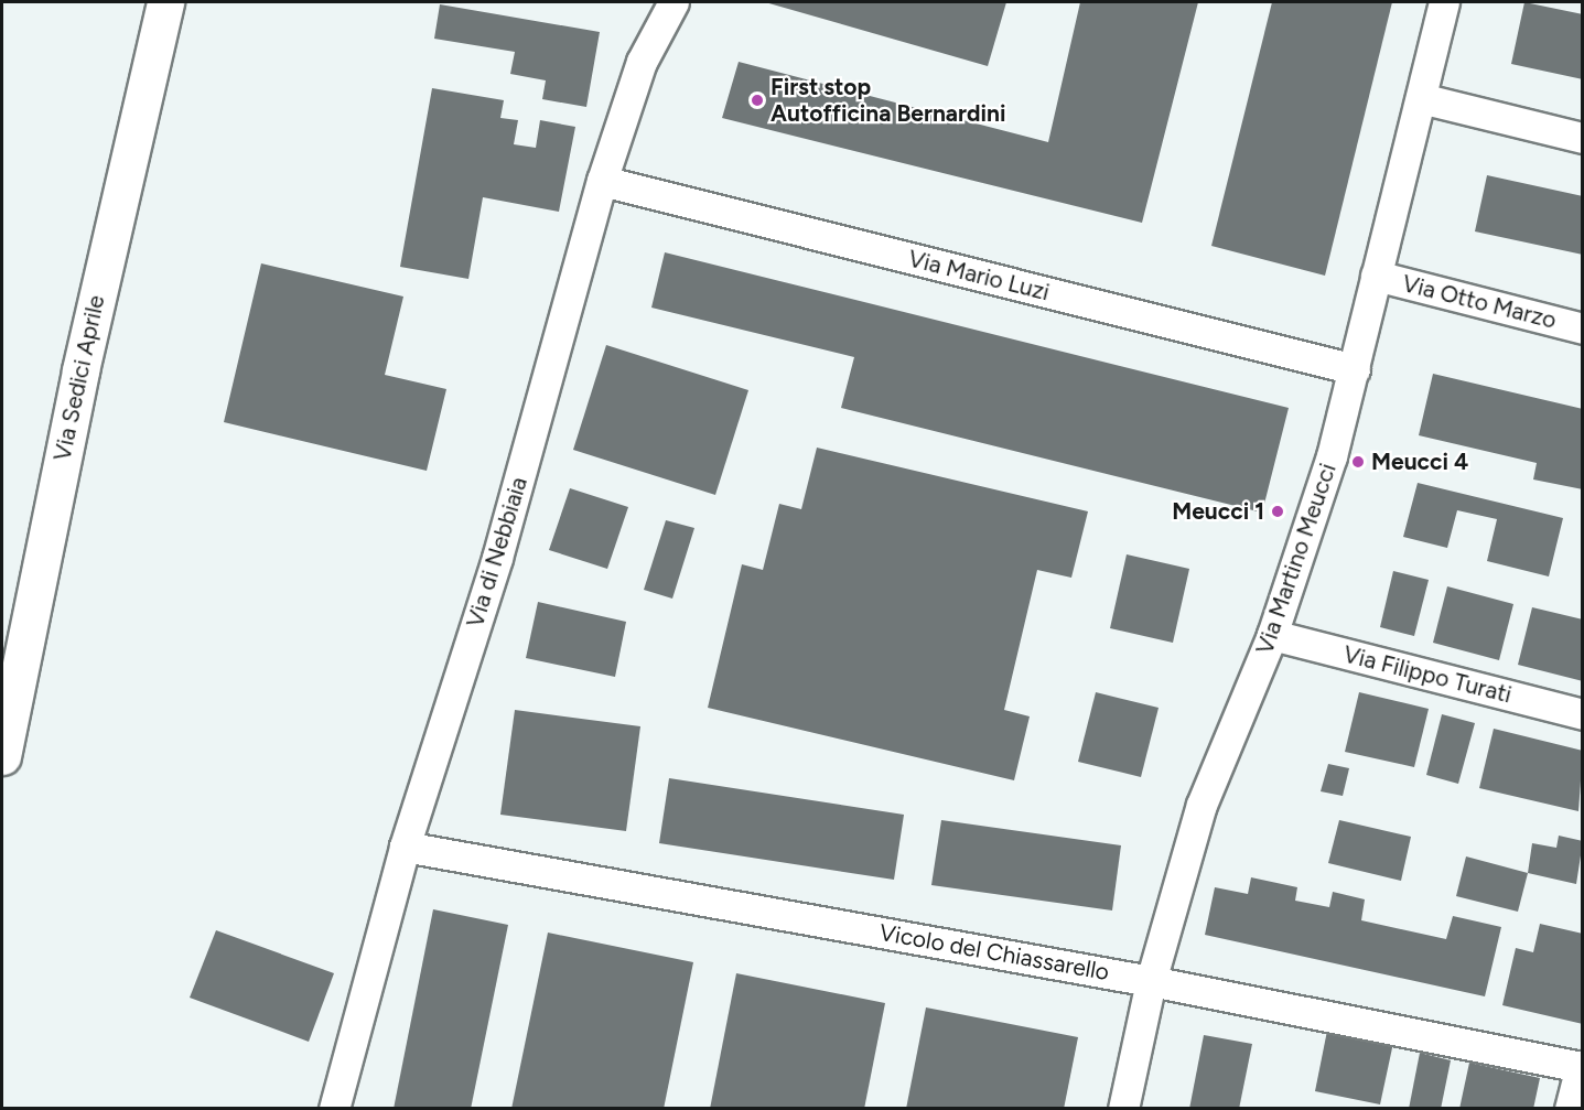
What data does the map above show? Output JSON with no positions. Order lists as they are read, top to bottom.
{
  "streets": {
    "main road": ["Via Sedici Aprile"],
    "street": [
      "Via Mario Luzi",
      "Via Otto Marzo",
      "Via di Nebbiaia",
      "Via Martino Meucci",
      "Via Filippo Turati",
      "Vicolo del Chiassarello"
    ]
  },
  "crossings": [
    ["Via Mario Luzi", "Via di Nebbiaia"],
    ["Via Mario Luzi", "Via Martino Meucci"],
    ["Via Otto Marzo", "Via Martino Meucci"],
    ["Via di Nebbiaia", "Vicolo del Chiassarello"],
    ["Via Martino Meucci", "Via Filippo Turati"],
    ["Via Martino Meucci", "Vicolo del Chiassarello"]
  ],
  "places": ["First stop Autofficina Bernardini", "Meucci 4", "Meucci 1"]
}
